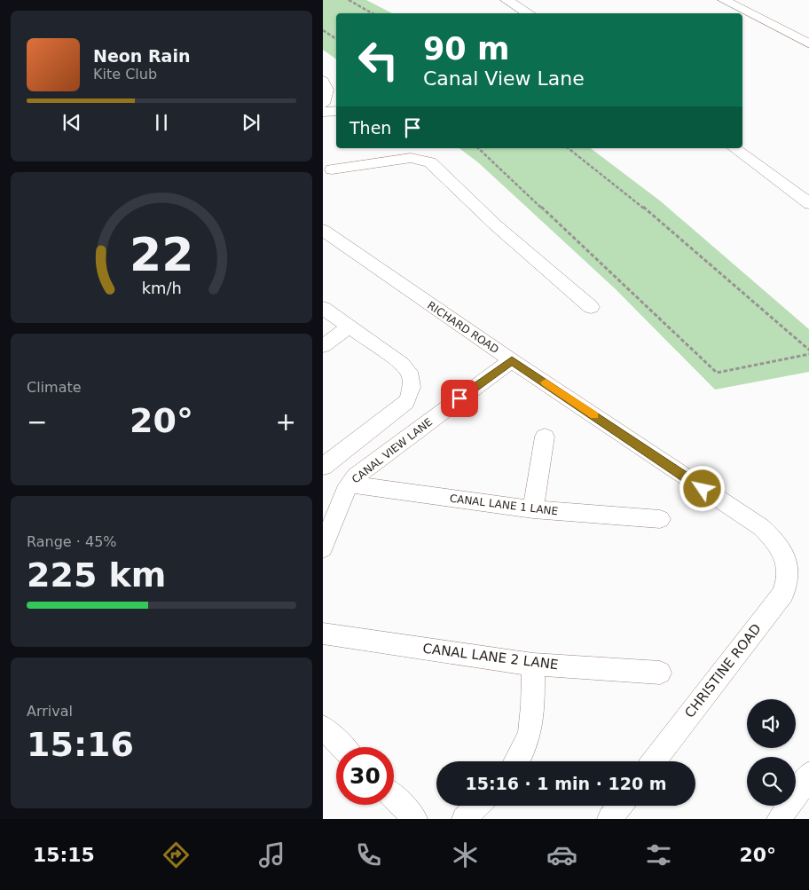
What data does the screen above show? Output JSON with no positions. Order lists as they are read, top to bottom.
{
  "streets": {
    "street": [
      "RICHARD ROAD",
      "CANAL VIEW LANE",
      "CANAL LANE 1 LANE",
      "CANAL LANE 2 LANE",
      "CHRISTINE ROAD"
    ]
  },
  "crossings": [
    ["RICHARD ROAD", "CANAL VIEW LANE"],
    ["RICHARD ROAD", "CHRISTINE ROAD"],
    ["CANAL VIEW LANE", "CANAL LANE 1 LANE"]
  ],
  "page": {
    "turn": ["90 m", "Canal View Lane"],
    "song": ["Neon Rain", "Kite Club"],
    "then": "Then",
    "tile": [
      "Climate",
      ["Range · 45%", "225 km"],
      ["Arrival", "15:16"]
    ],
    "heat": ["−", "20°", "+"],
    "limit": "30",
    "trip": "15:16 · 1 min · 120 m",
    "tabs": ["15:15", "20°"],
    "gauge": ["22", "km/h"]
  }
}
